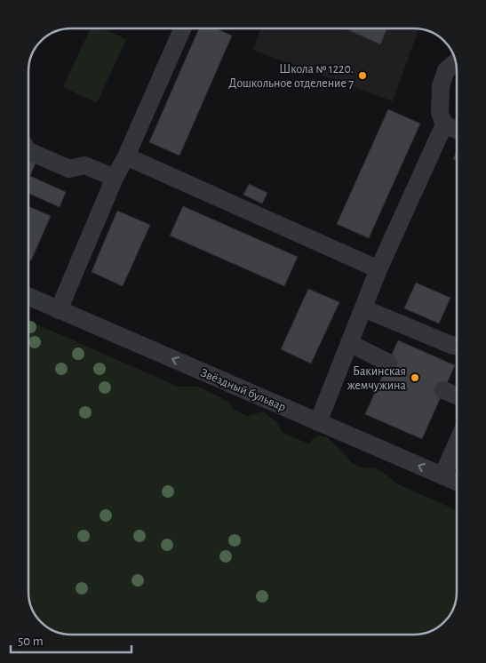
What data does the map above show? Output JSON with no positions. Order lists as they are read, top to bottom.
{
  "streets": {
    "street": ["Звёздный бульвар"]
  },
  "places": ["Школа № 1220. Дошкольное отделение 7", "Бакинская жемчужина"],
  "scale_bar": "50 m"
}
